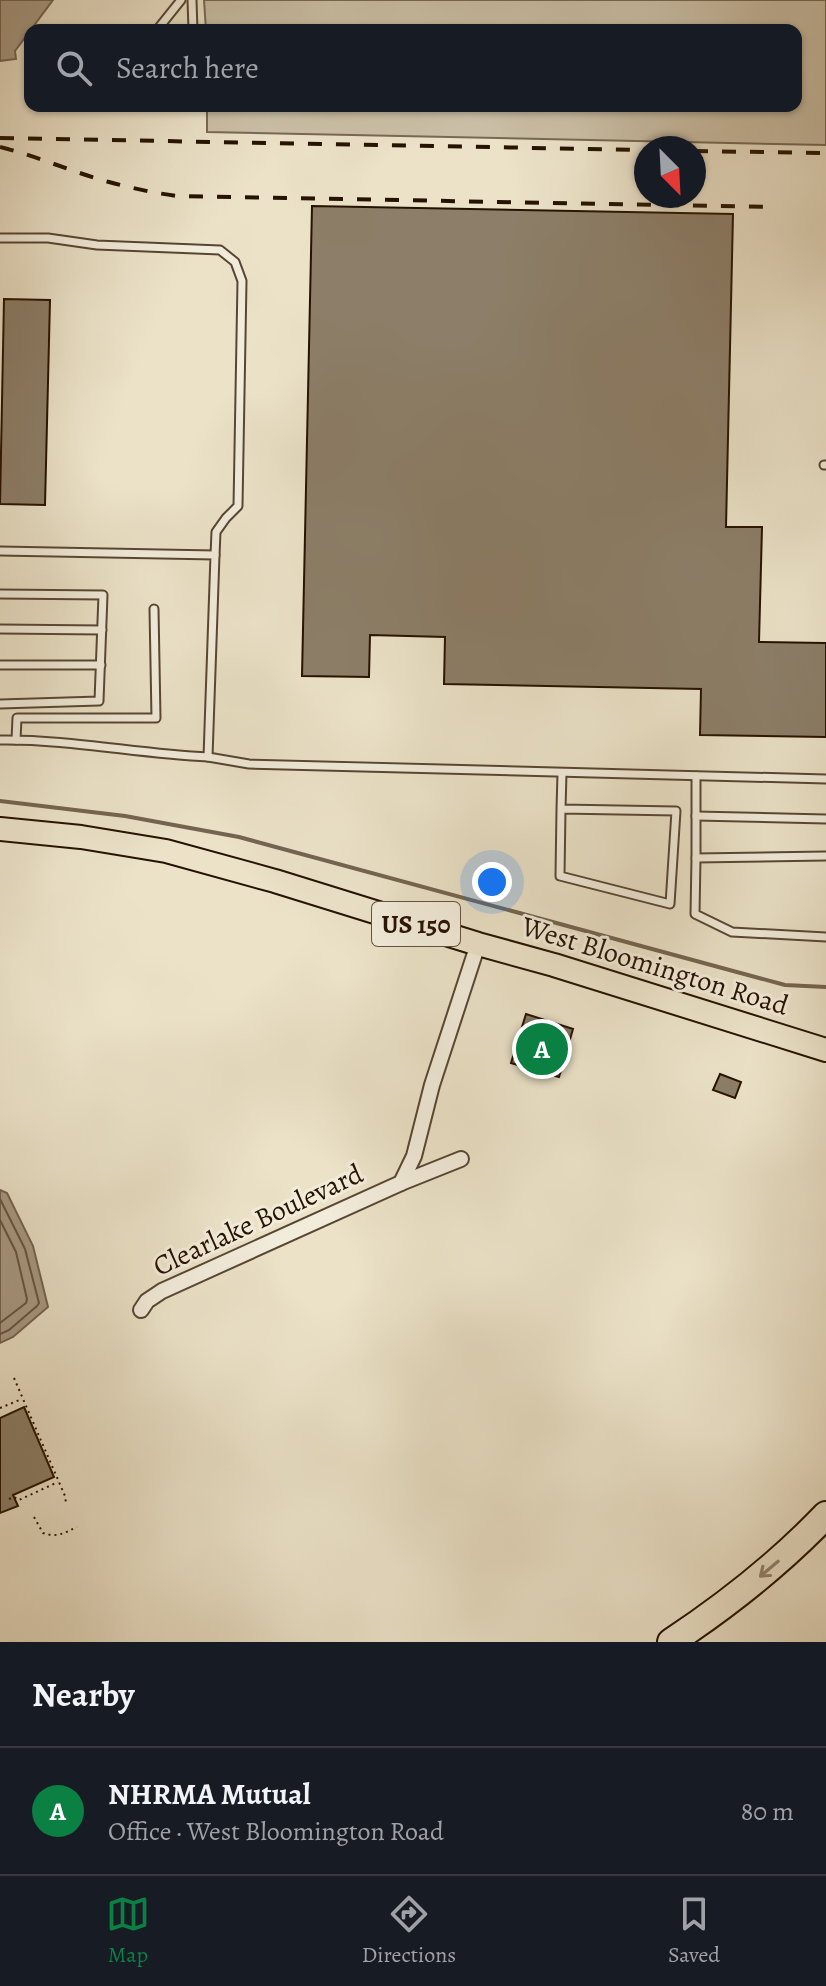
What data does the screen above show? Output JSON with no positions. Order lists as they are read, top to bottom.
{
  "streets": {
    "main road": ["US 150", "West Bloomington Road"],
    "street": ["Clearlake Boulevard"]
  },
  "crossings": [
    ["West Bloomington Road", "Clearlake Boulevard"]
  ],
  "north": "bottom right",
  "page": {
    "search": "Search here",
    "pins": "A",
    "heading": "Nearby",
    "list": [
      {
        "mark": "A",
        "name": "NHRMA Mutual",
        "note": "Office · West Bloomington Road",
        "value": "80 m"
      }
    ],
    "nav": ["Map", "Directions", "Saved"]
  }
}
